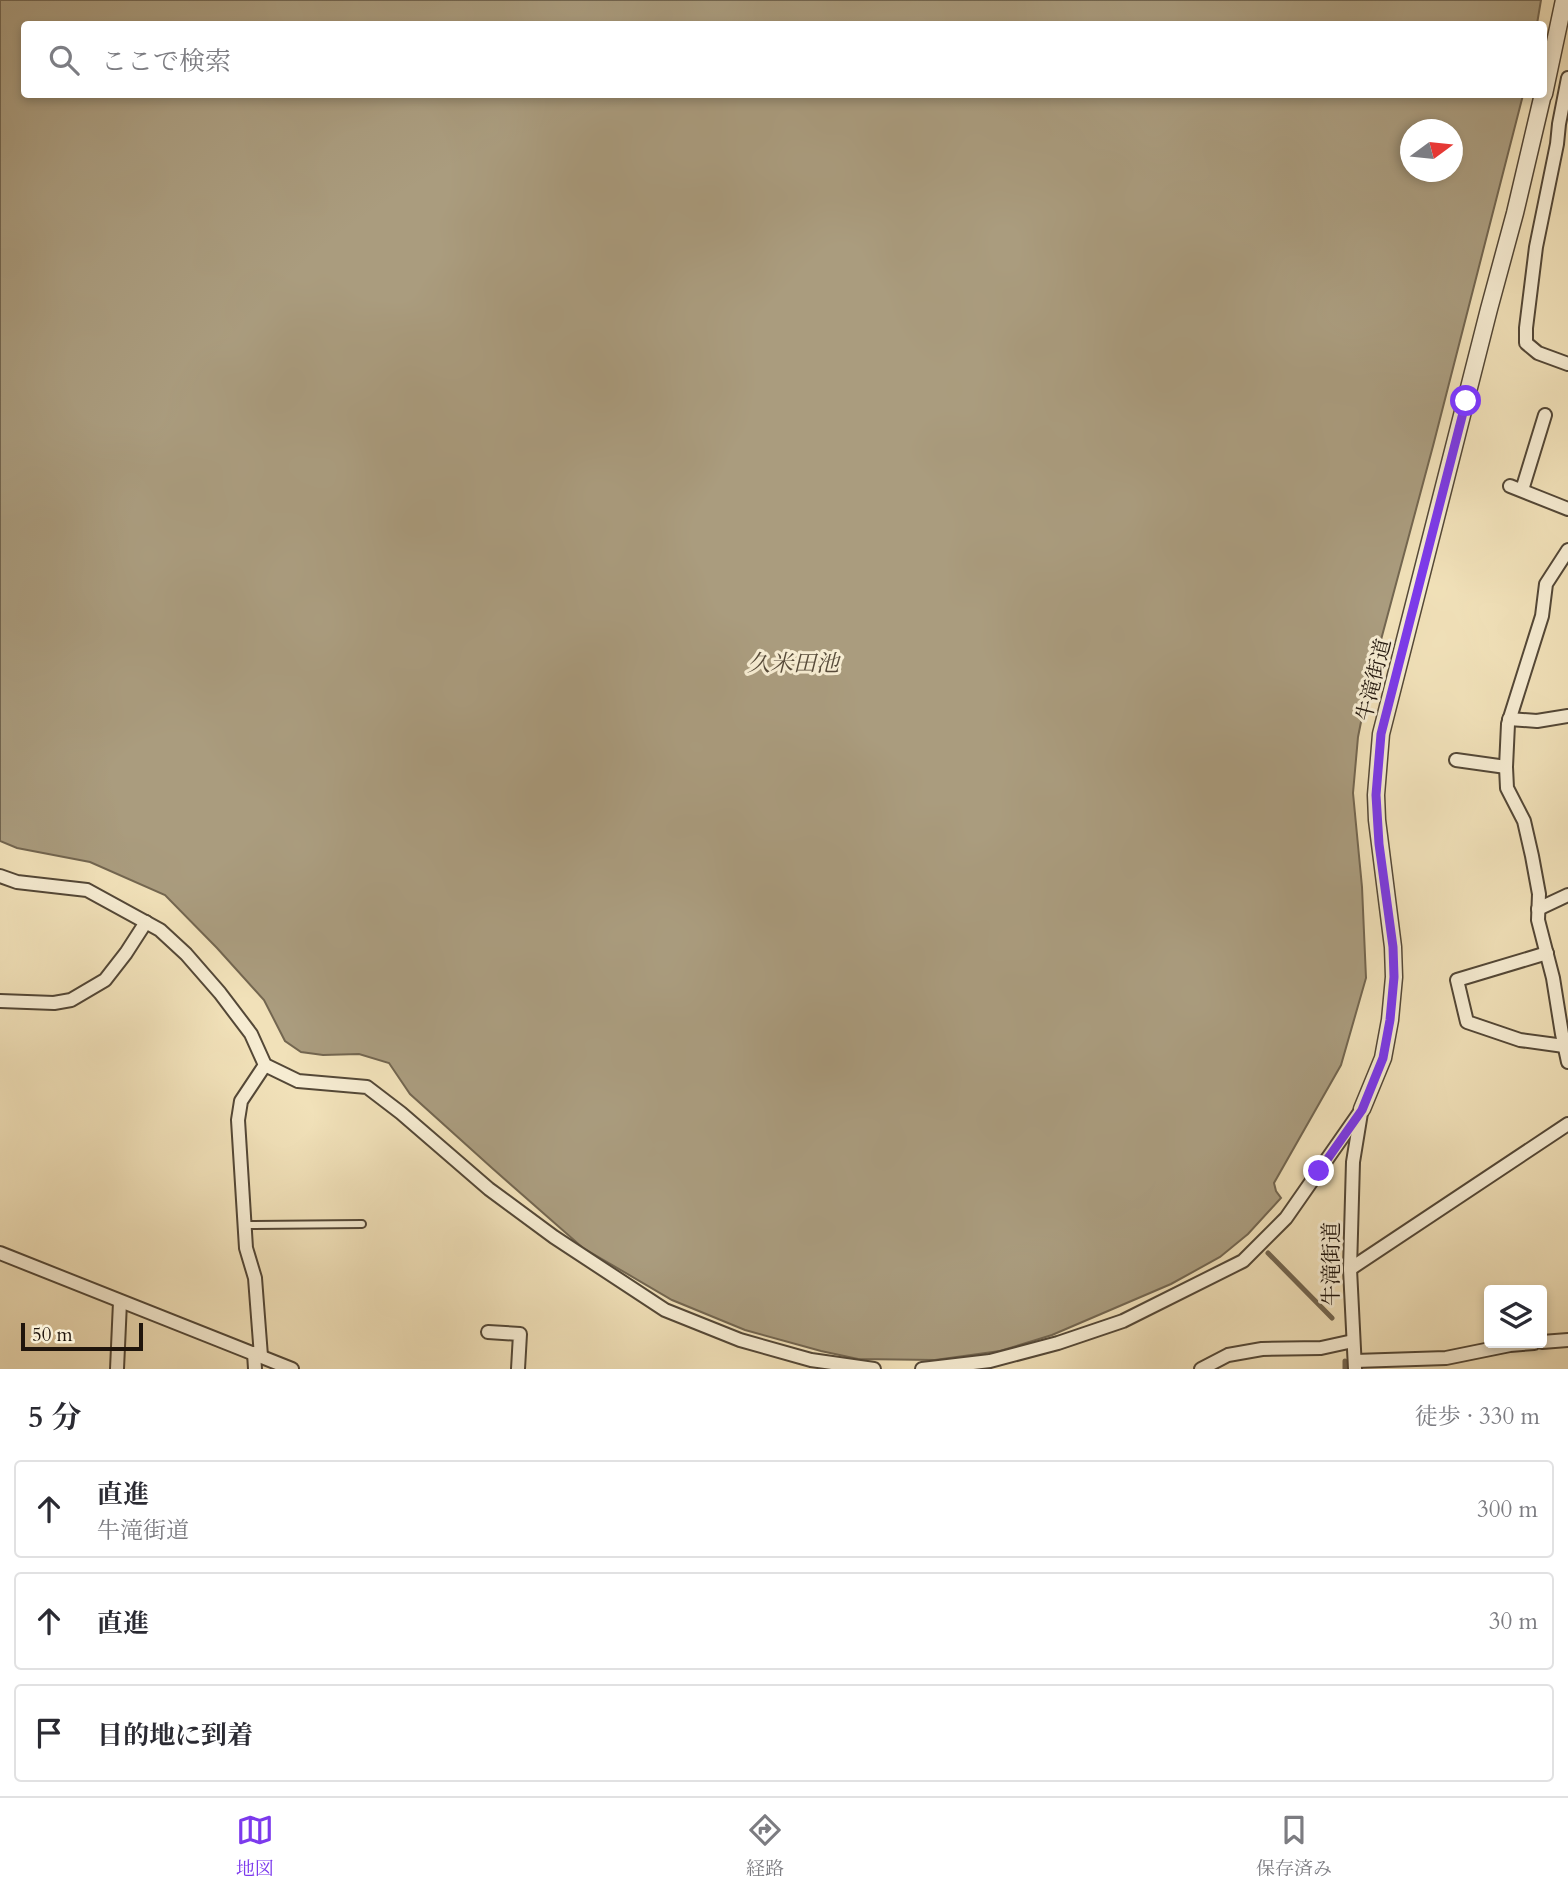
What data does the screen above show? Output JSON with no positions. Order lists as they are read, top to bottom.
{
  "streets": {
    "street": ["牛滝街道"]
  },
  "water": ["久米田池"],
  "scale_bar": "50 m",
  "north": "right",
  "page": {
    "search": "ここで検索",
    "scale": "50 m",
    "heading": ["5 分", "徒歩 · 330 m"],
    "list": [
      ["直進", "牛滝街道", "300 m"],
      ["直進", "30 m"],
      "目的地に到着"
    ],
    "nav": ["地図", "経路", "保存済み"]
  }
}
